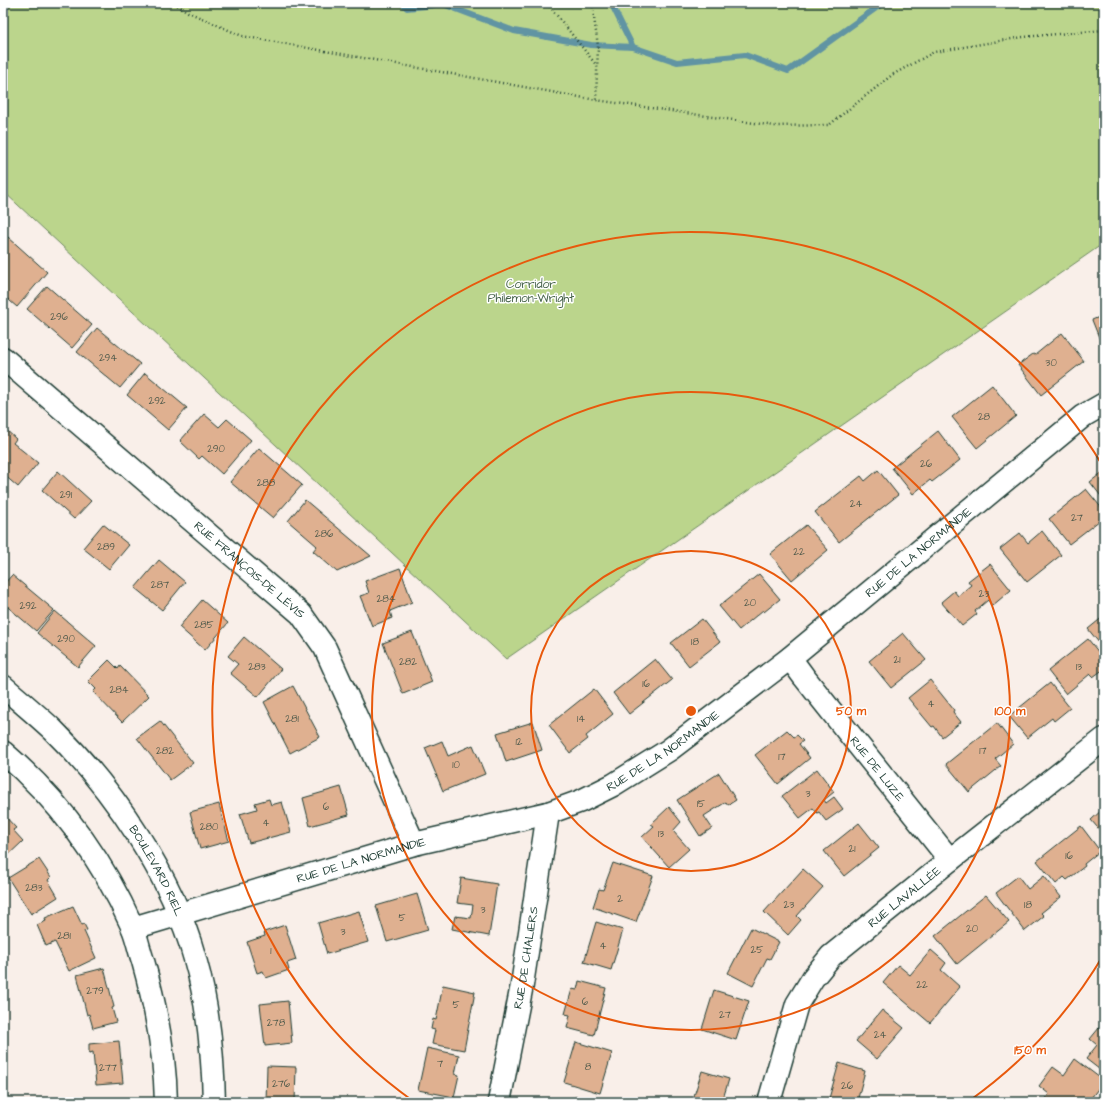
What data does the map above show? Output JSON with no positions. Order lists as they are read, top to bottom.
{
  "streets": {
    "street": [
      "RUE DE LA NORMANDIE",
      "RUE FRANÇOIS-DE LÉVIS",
      "RUE DE LUZE",
      "BOULEVARD RIEL",
      "RUE LAVALLÉE",
      "RUE DE CHALIERS"
    ]
  },
  "crossings": [
    ["RUE DE LA NORMANDIE", "RUE FRANÇOIS-DE LÉVIS"],
    ["RUE DE LA NORMANDIE", "RUE DE LUZE"],
    ["RUE DE LA NORMANDIE", "BOULEVARD RIEL"],
    ["RUE DE LA NORMANDIE", "RUE DE CHALIERS"],
    ["RUE DE LUZE", "RUE LAVALLÉE"]
  ],
  "parks": ["Corridor Philemon-Wright"],
  "house_numbers": [
    "296",
    "294",
    "30",
    "292",
    "28",
    "290",
    "26",
    "288",
    "291",
    "24",
    "27",
    "286",
    "289",
    "22",
    "287",
    "23",
    "284",
    "20",
    "292",
    "285",
    "290",
    "18",
    "21",
    "282",
    "283",
    "13",
    "16",
    "284",
    "4",
    "281",
    "14",
    "12",
    "282",
    "17",
    "17",
    "10",
    "3",
    "15",
    "6",
    "4",
    "280",
    "13",
    "21",
    "16",
    "283",
    "2",
    "23",
    "18",
    "3",
    "5",
    "20",
    "3",
    "281",
    "4",
    "25",
    "1",
    "22",
    "279",
    "6",
    "5",
    "27",
    "278",
    "24",
    "7",
    "8",
    "277",
    "276",
    "26"
  ],
  "rings": ["50 m", "100 m", "150 m"]
}
